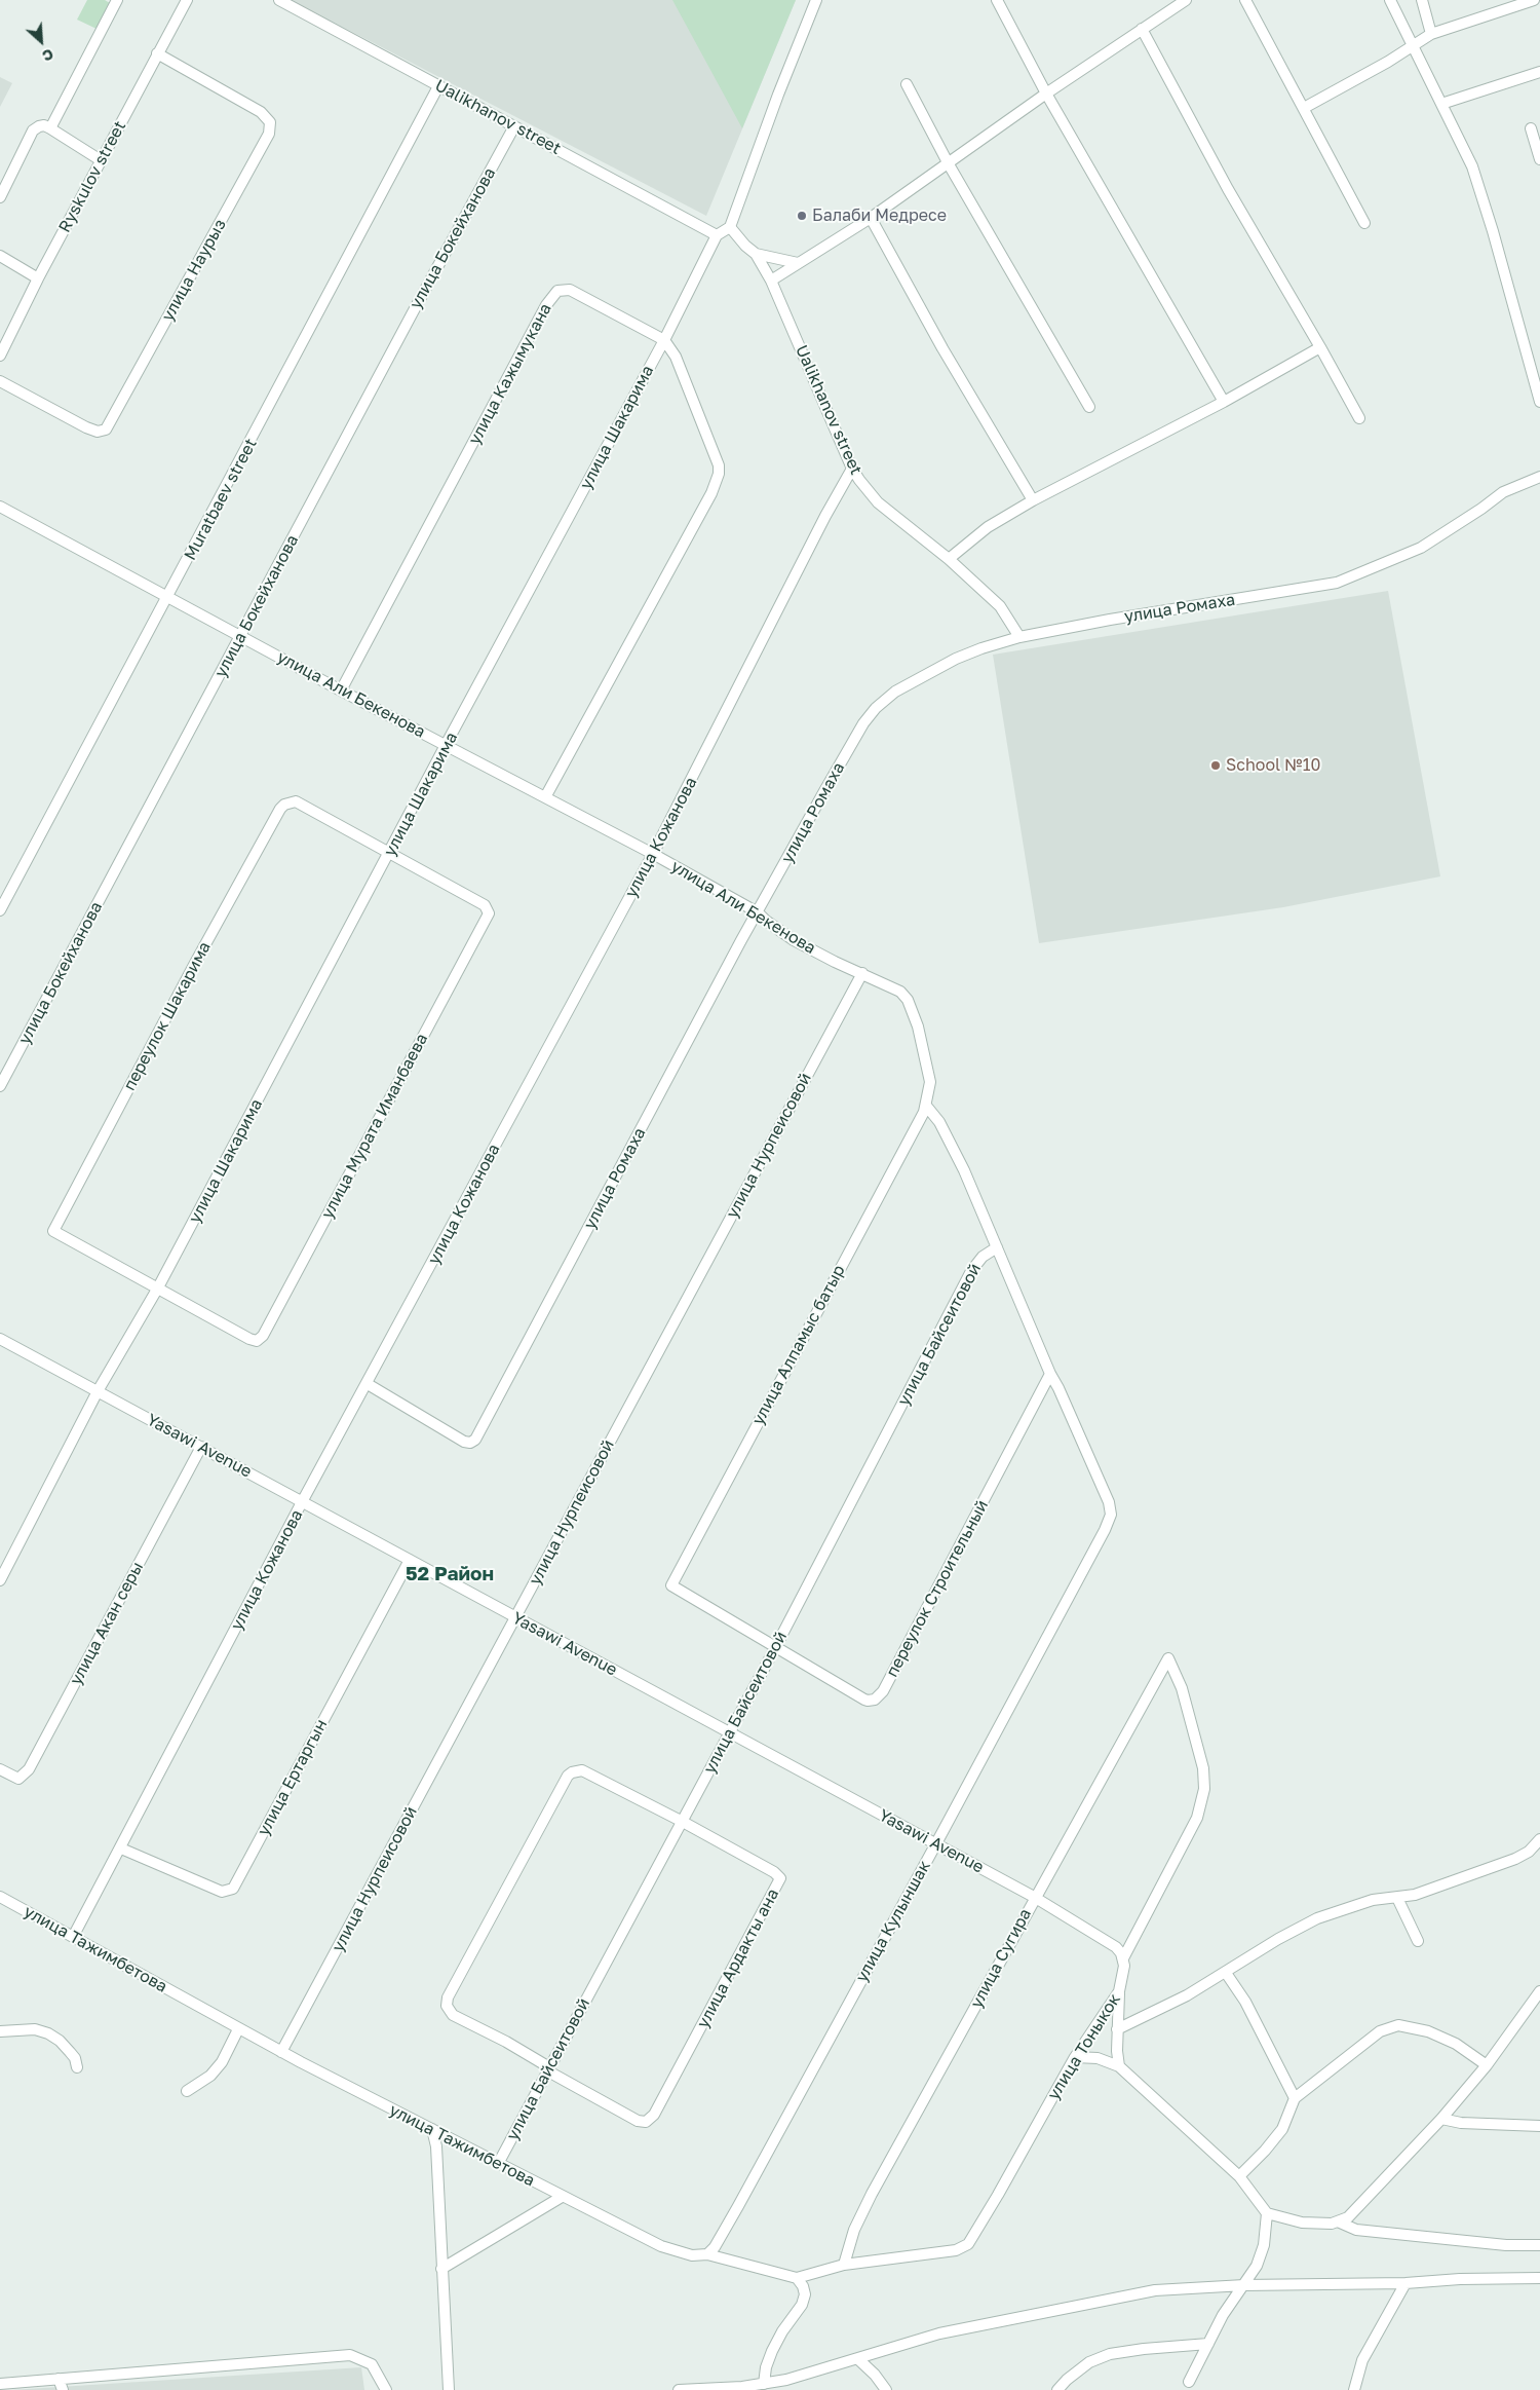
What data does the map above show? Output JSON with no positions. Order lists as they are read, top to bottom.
{
  "streets": {
    "street": [
      "Ualikhanov street",
      "Ryskulov street",
      "улица Бокейханова",
      "улица Наурыз",
      "улица Кажымукана",
      "улица Шакарима",
      "Muratbaev street",
      "улица Ромаха",
      "улица Али Бекенова",
      "улица Кожанова",
      "переулок Шакарима",
      "улица Мурата Иманбаева",
      "улица Нурпеисовой",
      "улица Байсеитовой",
      "улица Алпамыс батыр",
      "Yasawi Avenue",
      "переулок Строительный",
      "улица Акан серы",
      "улица Ертаргын",
      "улица Кулыншак",
      "улица Тажимбетова",
      "улица Ардакты ана",
      "улица Сугира",
      "улица Тоныкок"
    ]
  },
  "crossings": [
    ["Ualikhanov street", "улица Бокейханова"],
    ["Ualikhanov street", "улица Шакарима"],
    ["Ualikhanov street", "Muratbaev street"],
    ["Ualikhanov street", "улица Ромаха"],
    ["Ualikhanov street", "улица Кожанова"],
    ["Ryskulov street", "улица Наурыз"],
    ["улица Бокейханова", "улица Али Бекенова"],
    ["улица Кажымукана", "улица Шакарима"],
    ["улица Кажымукана", "улица Али Бекенова"],
    ["улица Шакарима", "улица Али Бекенова"],
    ["улица Шакарима", "переулок Шакарима"],
    ["улица Шакарима", "улица Мурата Иманбаева"],
    ["улица Шакарима", "Yasawi Avenue"],
    ["Muratbaev street", "улица Али Бекенова"],
    ["улица Ромаха", "улица Али Бекенова"],
    ["улица Ромаха", "улица Кожанова"],
    ["улица Али Бекенова", "улица Кожанова"],
    ["улица Али Бекенова", "улица Нурпеисовой"],
    ["улица Али Бекенова", "улица Алпамыс батыр"],
    ["улица Кожанова", "Yasawi Avenue"],
    ["улица Кожанова", "улица Ертаргын"],
    ["улица Кожанова", "улица Тажимбетова"],
    ["переулок Шакарима", "улица Мурата Иманбаева"],
    ["улица Нурпеисовой", "Yasawi Avenue"],
    ["улица Нурпеисовой", "улица Тажимбетова"],
    ["улица Байсеитовой", "улица Алпамыс батыр"],
    ["улица Байсеитовой", "Yasawi Avenue"],
    ["улица Байсеитовой", "переулок Строительный"],
    ["улица Байсеитовой", "улица Тажимбетова"],
    ["улица Байсеитовой", "улица Ардакты ана"],
    ["улица Алпамыс батыр", "переулок Строительный"],
    ["Yasawi Avenue", "улица Акан серы"],
    ["Yasawi Avenue", "улица Ертаргын"],
    ["Yasawi Avenue", "улица Кулыншак"],
    ["Yasawi Avenue", "улица Сугира"],
    ["Yasawi Avenue", "улица Тоныкок"],
    ["переулок Строительный", "улица Кулыншак"],
    ["улица Кулыншак", "улица Тажимбетова"],
    ["улица Тажимбетова", "улица Сугира"],
    ["улица Тажимбетова", "улица Тоныкок"],
    ["улица Сугира", "улица Тоныкок"]
  ],
  "districts": ["52 Район"],
  "places": ["Балаби Медресе", "School №10"],
  "north": "bottom right"
}
